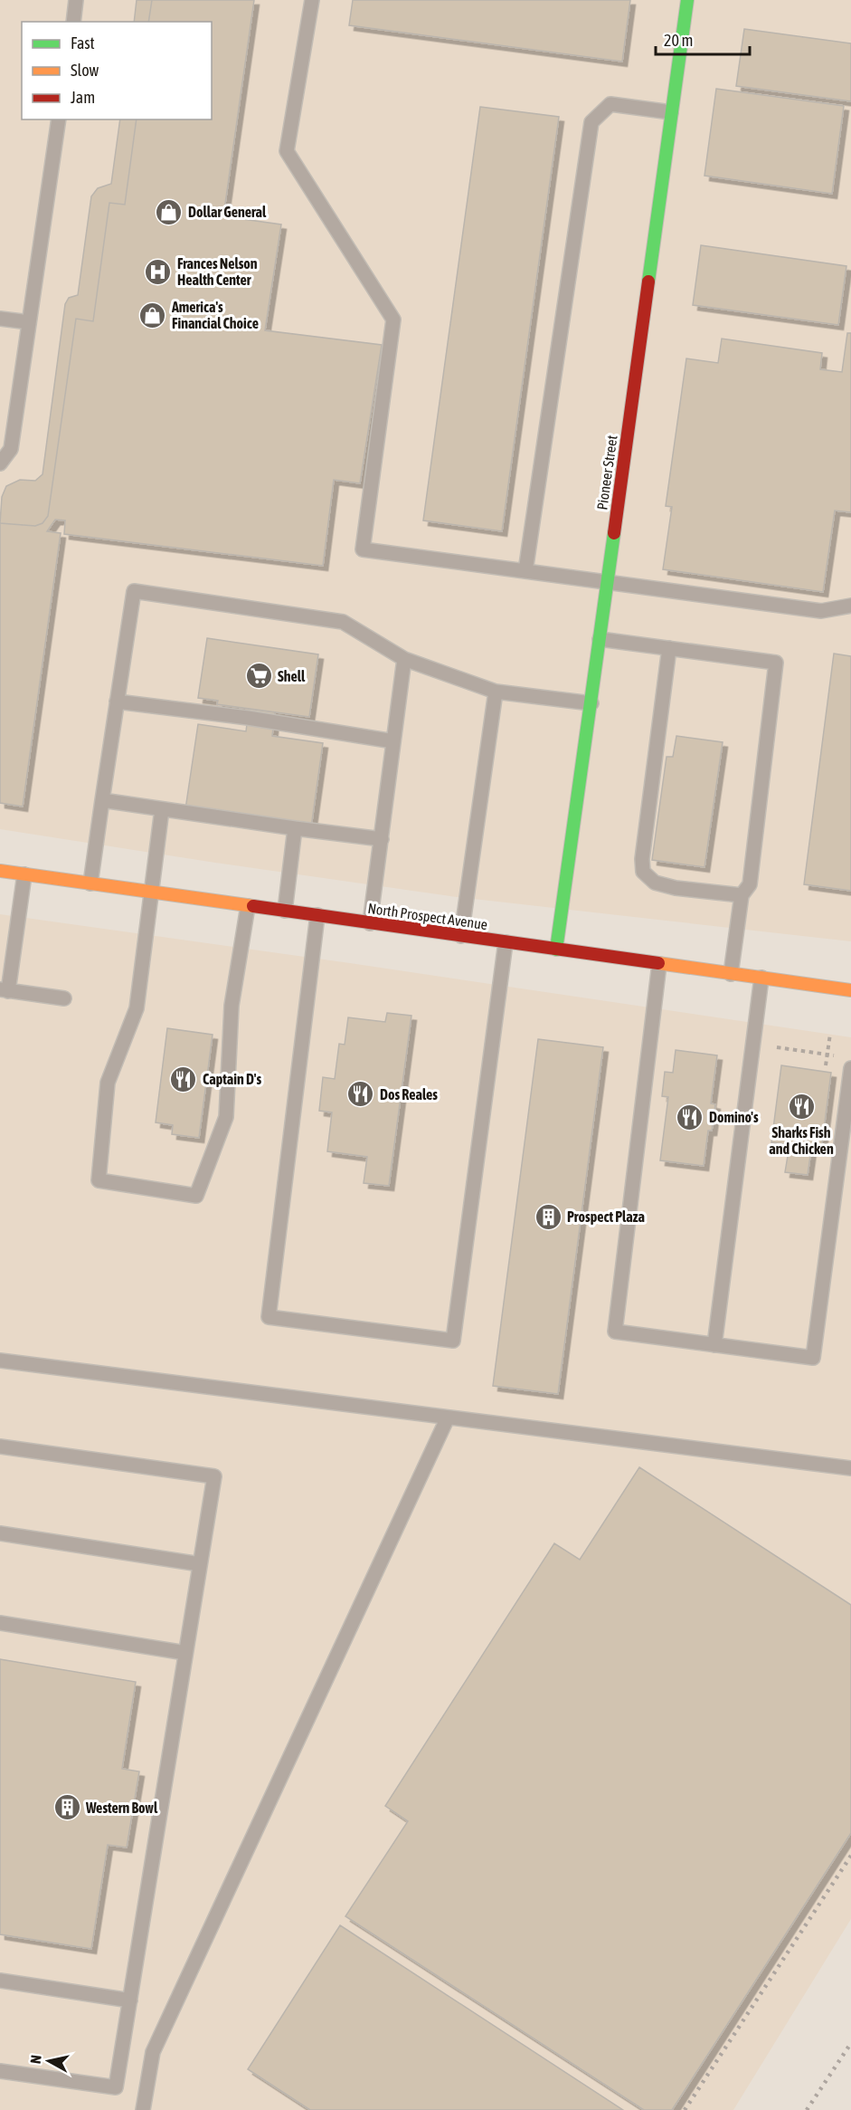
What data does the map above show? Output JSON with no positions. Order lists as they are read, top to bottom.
{
  "streets": {
    "street": ["Pioneer Street", "North Prospect Avenue"]
  },
  "crossings": [
    ["Pioneer Street", "North Prospect Avenue"]
  ],
  "places": {
    "shop": ["Dollar General", "America's Financial Choice"],
    "hospital": ["Frances Nelson Health Center"],
    "supermarket": ["Shell"],
    "restaurant": [
      "Captain D's",
      "Dos Reales",
      "Sharks Fish and Chicken",
      "Domino's"
    ],
    "building": ["Prospect Plaza", "Western Bowl"]
  },
  "legend": ["Fast", "Slow", "Jam"],
  "scale_bar": "20 m",
  "north": "left"
}
